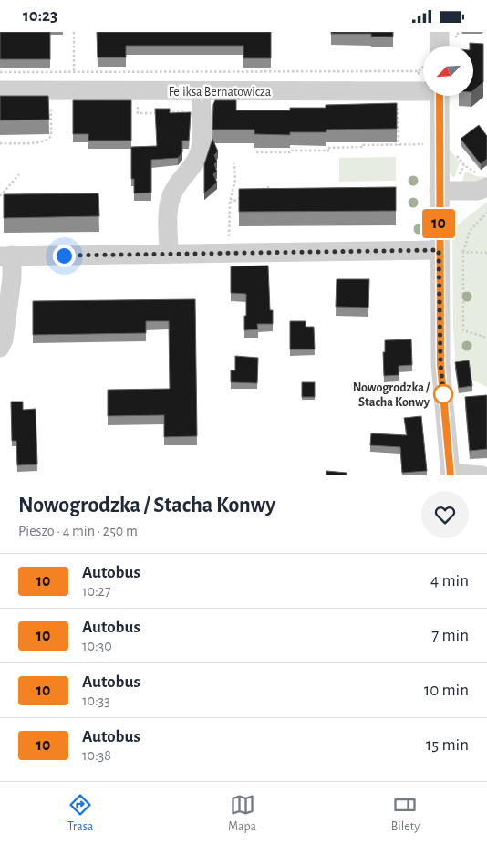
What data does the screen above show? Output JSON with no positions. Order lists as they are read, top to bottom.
{
  "streets": {
    "street": ["Feliksa Bernatowicza"]
  },
  "places": ["Nowogrodzka / Stacha Konwy"],
  "lines": ["bus line 10"],
  "north": "bottom left",
  "page": {
    "status": "10:23",
    "on_map": "10",
    "heading": ["Nowogrodzka / Stacha Konwy", "Pieszo · 4 min · 250 m"],
    "list": [
      {
        "mark": "10",
        "name": "Autobus",
        "note": "10:27",
        "value": "4 min"
      },
      {
        "mark": "10",
        "name": "Autobus",
        "note": "10:30",
        "value": "7 min"
      },
      {
        "mark": "10",
        "name": "Autobus",
        "note": "10:33",
        "value": "10 min"
      },
      {
        "mark": "10",
        "name": "Autobus",
        "note": "10:38",
        "value": "15 min"
      }
    ],
    "tabs": ["Trasa", "Mapa", "Bilety"]
  }
}
